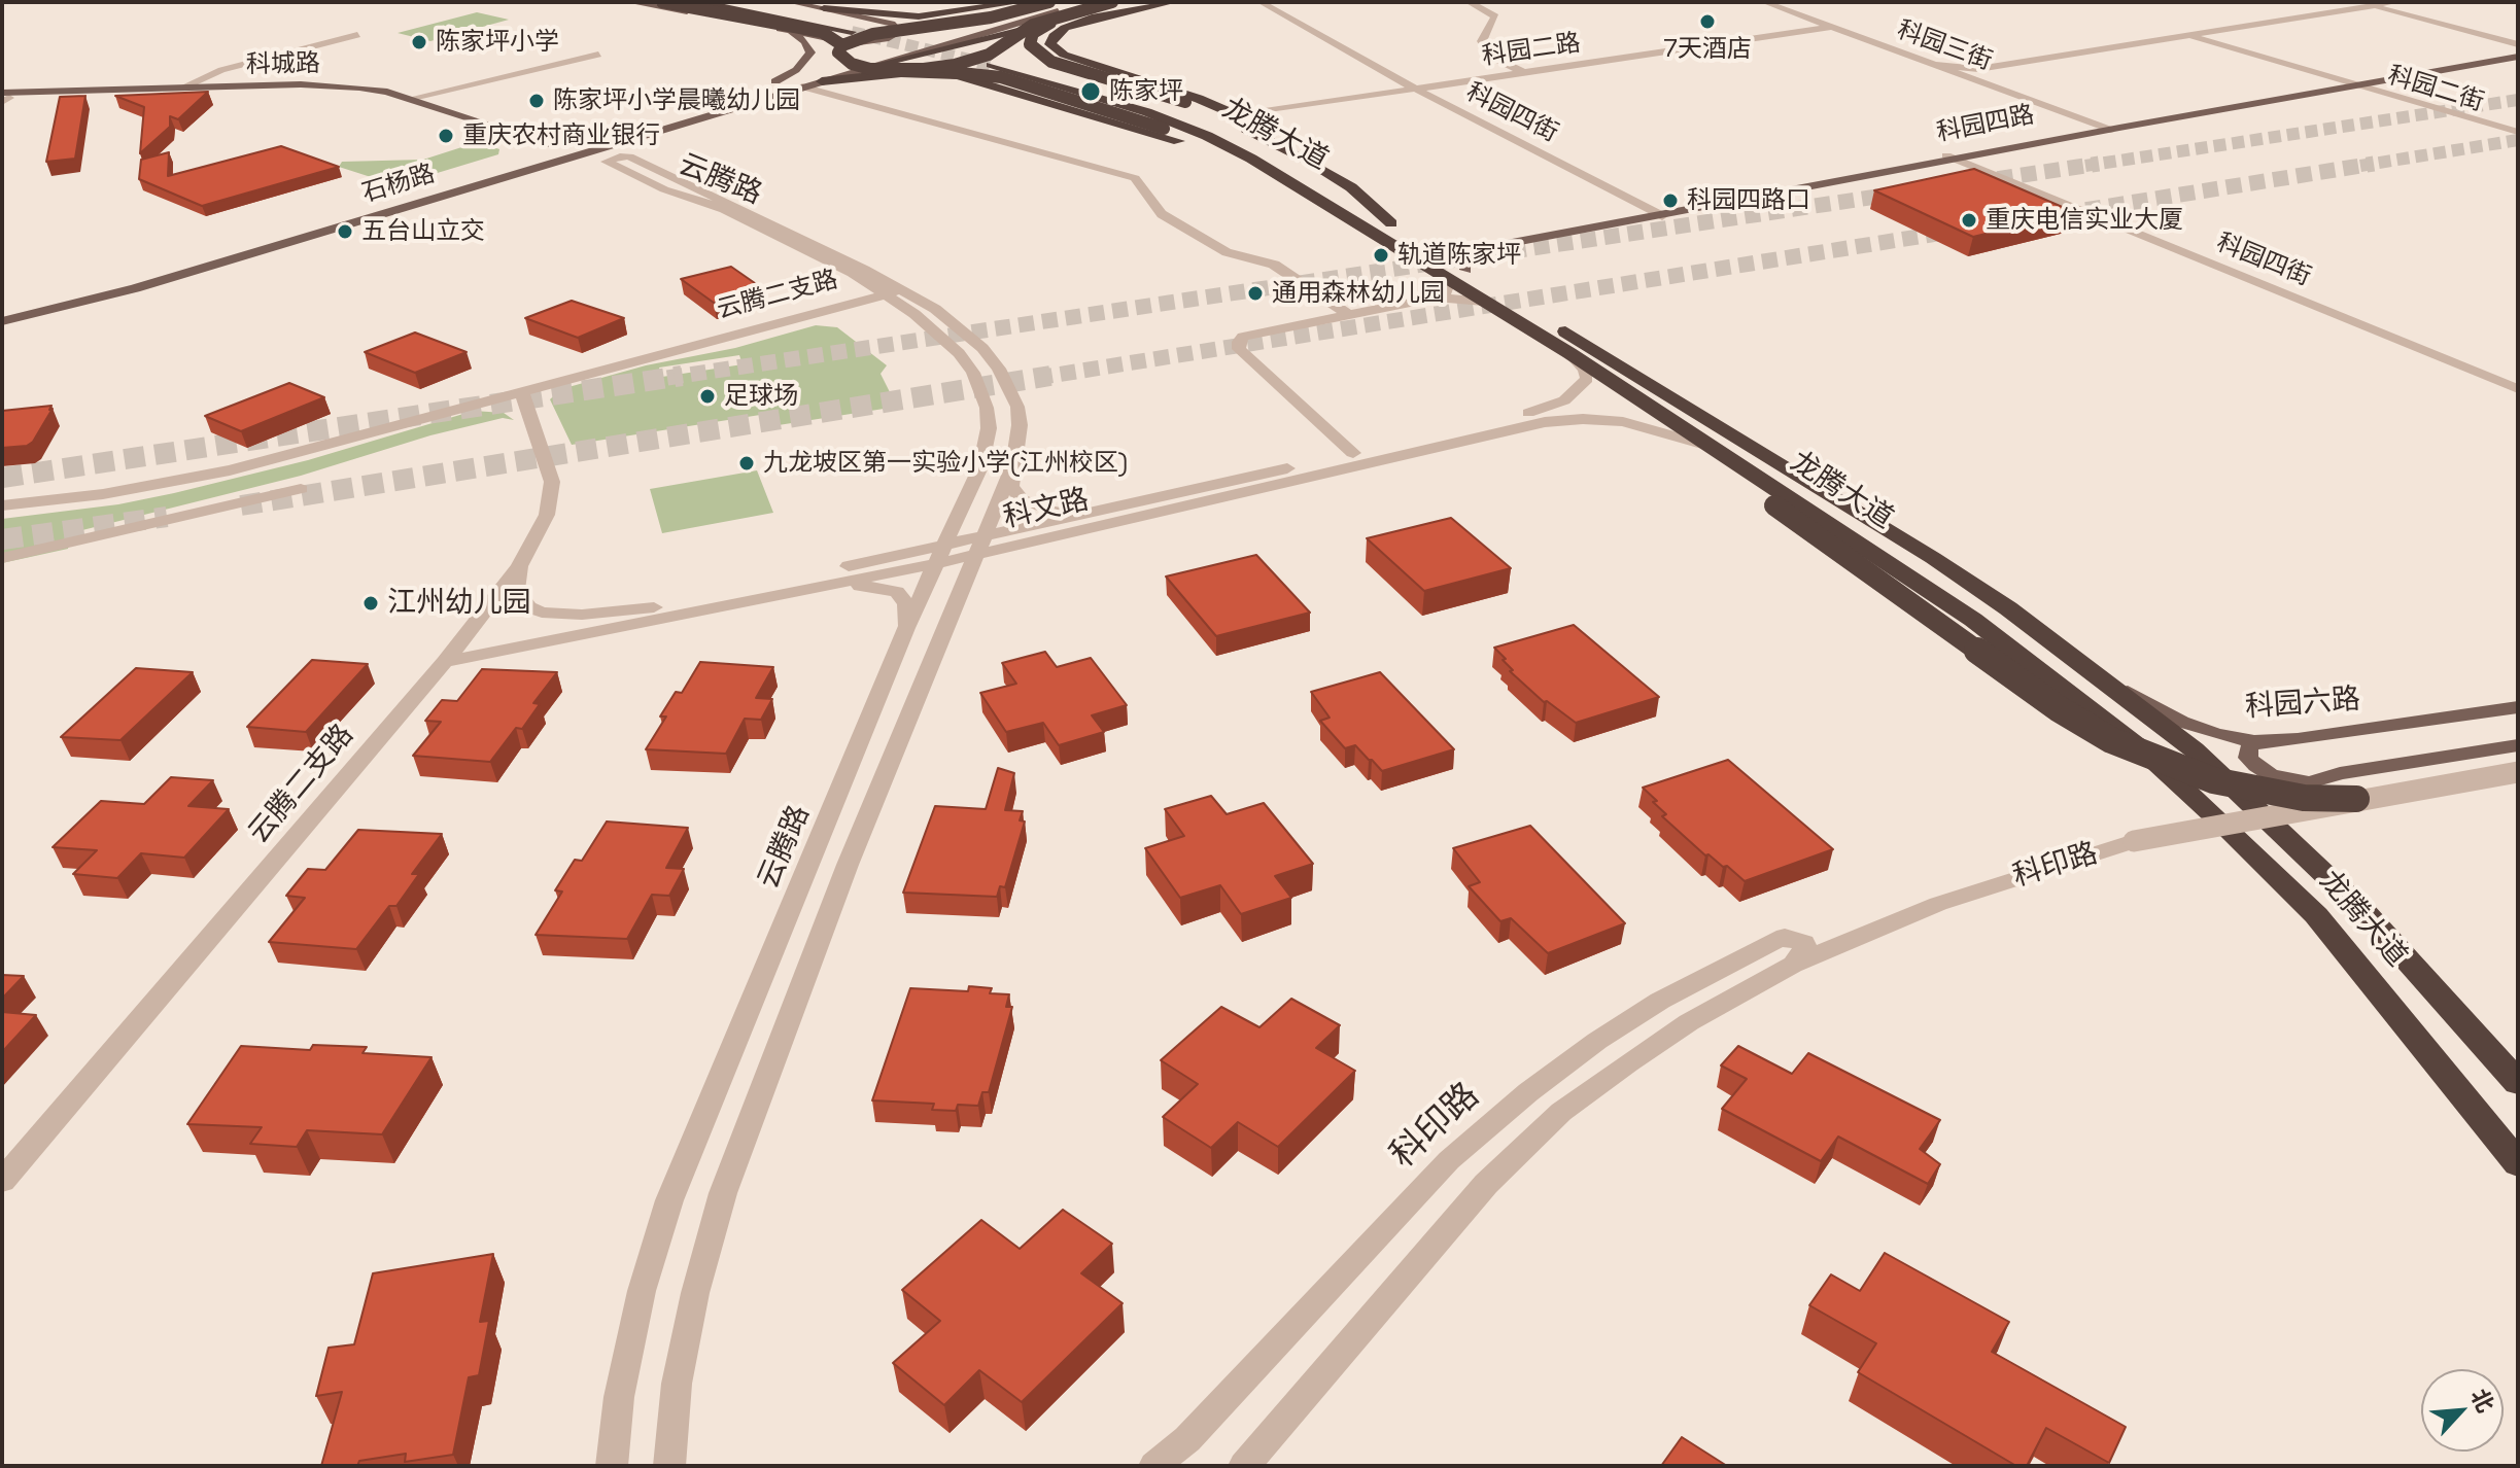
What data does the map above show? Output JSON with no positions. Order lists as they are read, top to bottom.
{
  "streets": {
    "highway": ["龙腾大道"],
    "main road": [
      "科城路",
      "科园四路",
      "石杨路",
      "科园六路"
    ],
    "street": [
      "科园三街",
      "科园二路",
      "科园二街",
      "科园四街",
      "云腾路",
      "云腾二支路",
      "科文路",
      "科印路"
    ]
  },
  "crossings": [
    ["科园三街", "科园二路"],
    ["科园三街", "科园四路"],
    ["科园二路", "科园四街"],
    ["科园二街", "科园四路"],
    ["科园四街", "科园四路"],
    ["科园四路", "龙腾大道"],
    ["龙腾大道", "科文路"],
    ["龙腾大道", "科园六路"],
    ["云腾路", "云腾二支路"],
    ["云腾路", "科文路"],
    ["云腾二支路", "科文路"]
  ],
  "places": [
    "7天酒店",
    "陈家坪小学",
    "陈家坪",
    "陈家坪小学晨曦幼儿园",
    "重庆农村商业银行",
    "科园四路口",
    "重庆电信实业大厦",
    "五台山立交",
    "轨道陈家坪",
    "通用森林幼儿园",
    "足球场",
    "九龙坡区第一实验小学(江州校区)",
    "江州幼儿园"
  ],
  "north": "top right"
}
